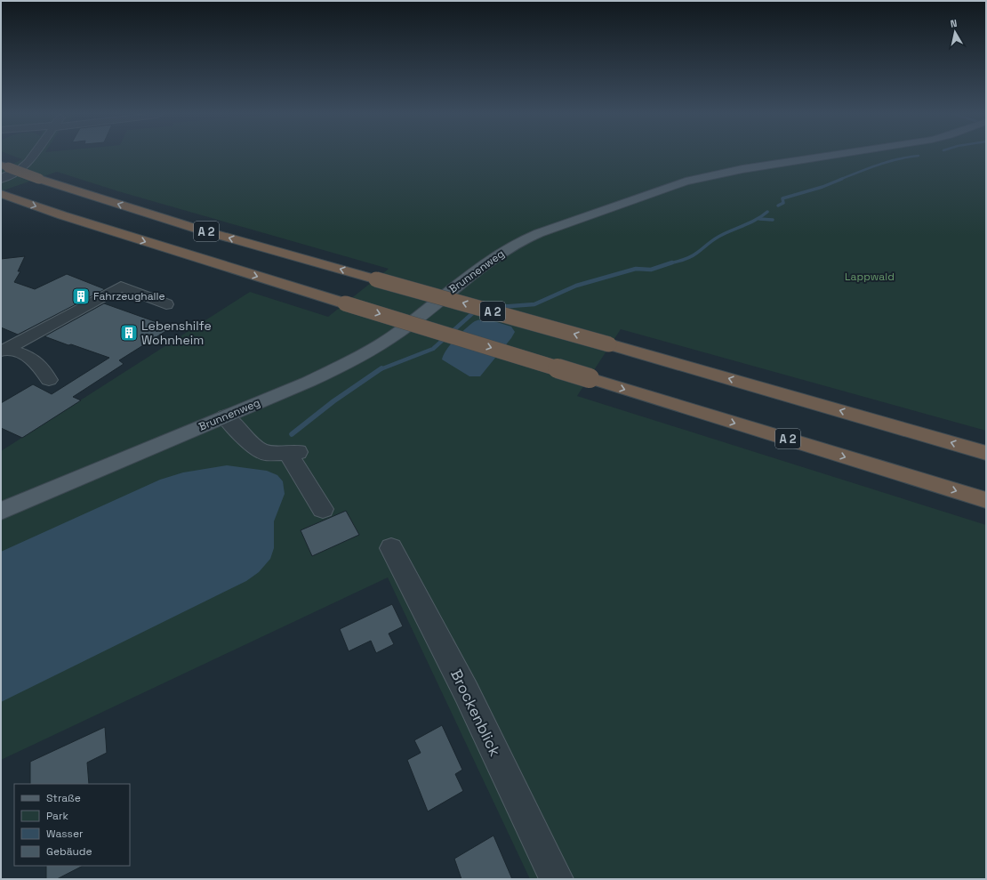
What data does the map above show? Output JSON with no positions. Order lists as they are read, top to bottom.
{
  "streets": {
    "highway": ["A 2"],
    "main road": ["Brunnenweg"],
    "street": ["Brockenblick"]
  },
  "parks": ["Lappwald"],
  "places": {
    "building": ["Fahrzeughalle", "Lebenshilfe Wohnheim"]
  },
  "legend": [
    "Straße",
    "Park",
    "Wasser",
    "Gebäude"
  ],
  "north": "top"
}
